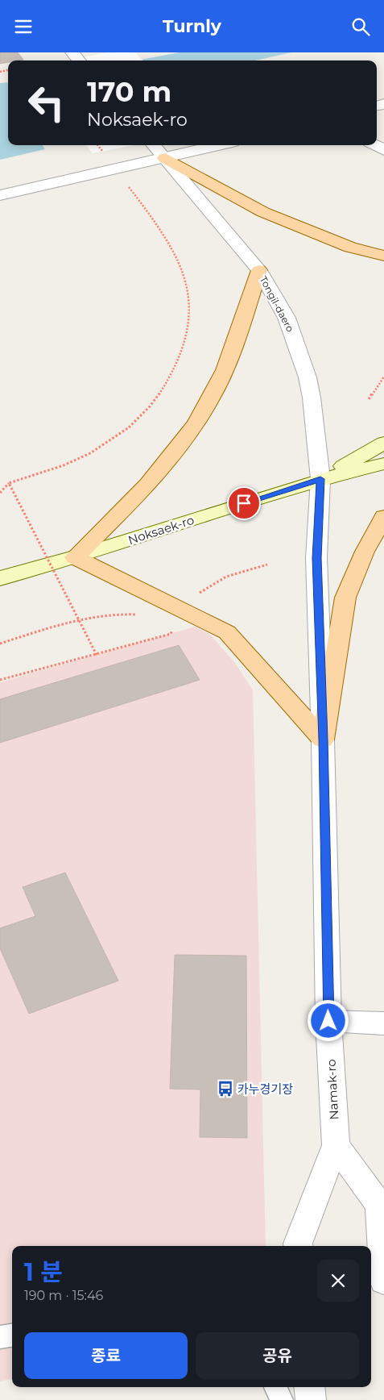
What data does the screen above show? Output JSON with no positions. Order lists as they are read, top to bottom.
{
  "streets": {
    "main road": ["Noksaek-ro"],
    "street": ["Tongil-daero", "Namak-ro"]
  },
  "crossings": [
    ["Tongil-daero", "Noksaek-ro"],
    ["Tongil-daero", "Namak-ro"],
    ["Noksaek-ro", "Namak-ro"]
  ],
  "places": {
    "bus stop": ["카누경기장"]
  },
  "page": {
    "header": "Turnly",
    "turn": ["170 m", "Noksaek-ro"],
    "heading": ["1 분", "190 m · 15:46"],
    "buttons": ["종료", "공유"]
  }
}
